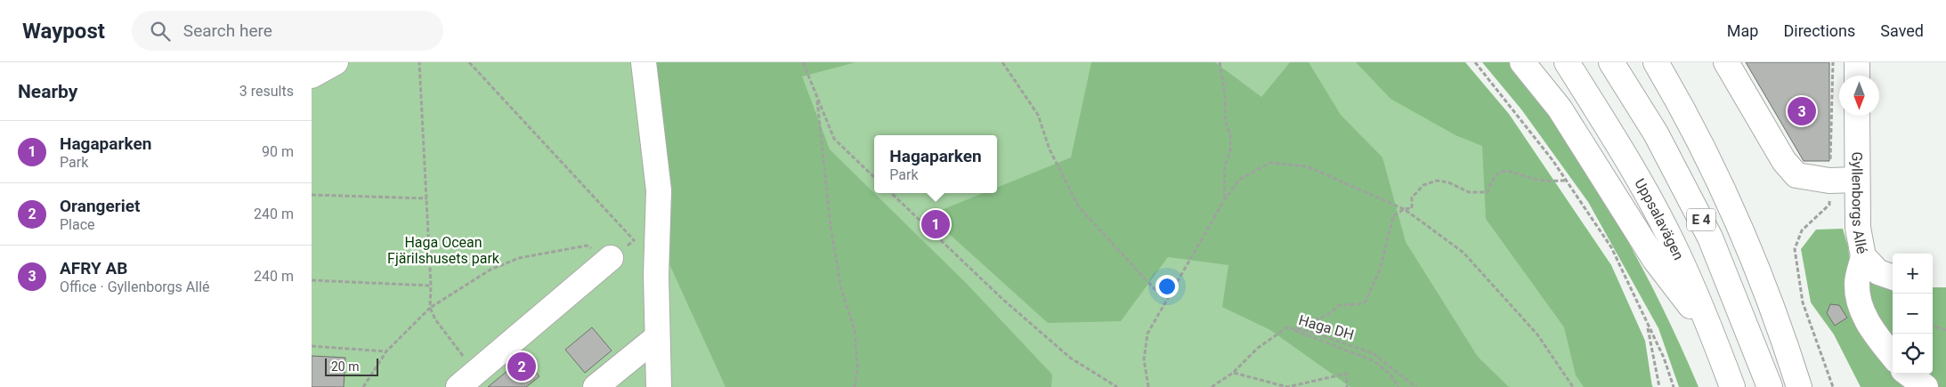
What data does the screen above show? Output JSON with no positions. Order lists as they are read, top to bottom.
{
  "streets": {
    "main road": ["Gyllenborgs Allé", "Uppsalavägen", "E 4"],
    "path": ["Haga DH"]
  },
  "parks": ["Haga Ocean Fjärilshusets park"],
  "scale_bar": "20 m",
  "north": "bottom",
  "page": {
    "header": "Waypost",
    "search": "Search here",
    "nav": ["Map", "Directions", "Saved"],
    "heading": ["Nearby", "3 results"],
    "pins": ["3", "1", "2"],
    "list": [
      {
        "mark": "1",
        "name": "Hagaparken",
        "note": "Park",
        "value": "90 m"
      },
      {
        "mark": "2",
        "name": "Orangeriet",
        "note": "Place",
        "value": "240 m"
      },
      {
        "mark": "3",
        "name": "AFRY AB",
        "note": "Office · Gyllenborgs Allé",
        "value": "240 m"
      }
    ],
    "popup": ["Hagaparken", "Park"],
    "map_buttons": ["+", "−"],
    "scale": "20 m"
  }
}
